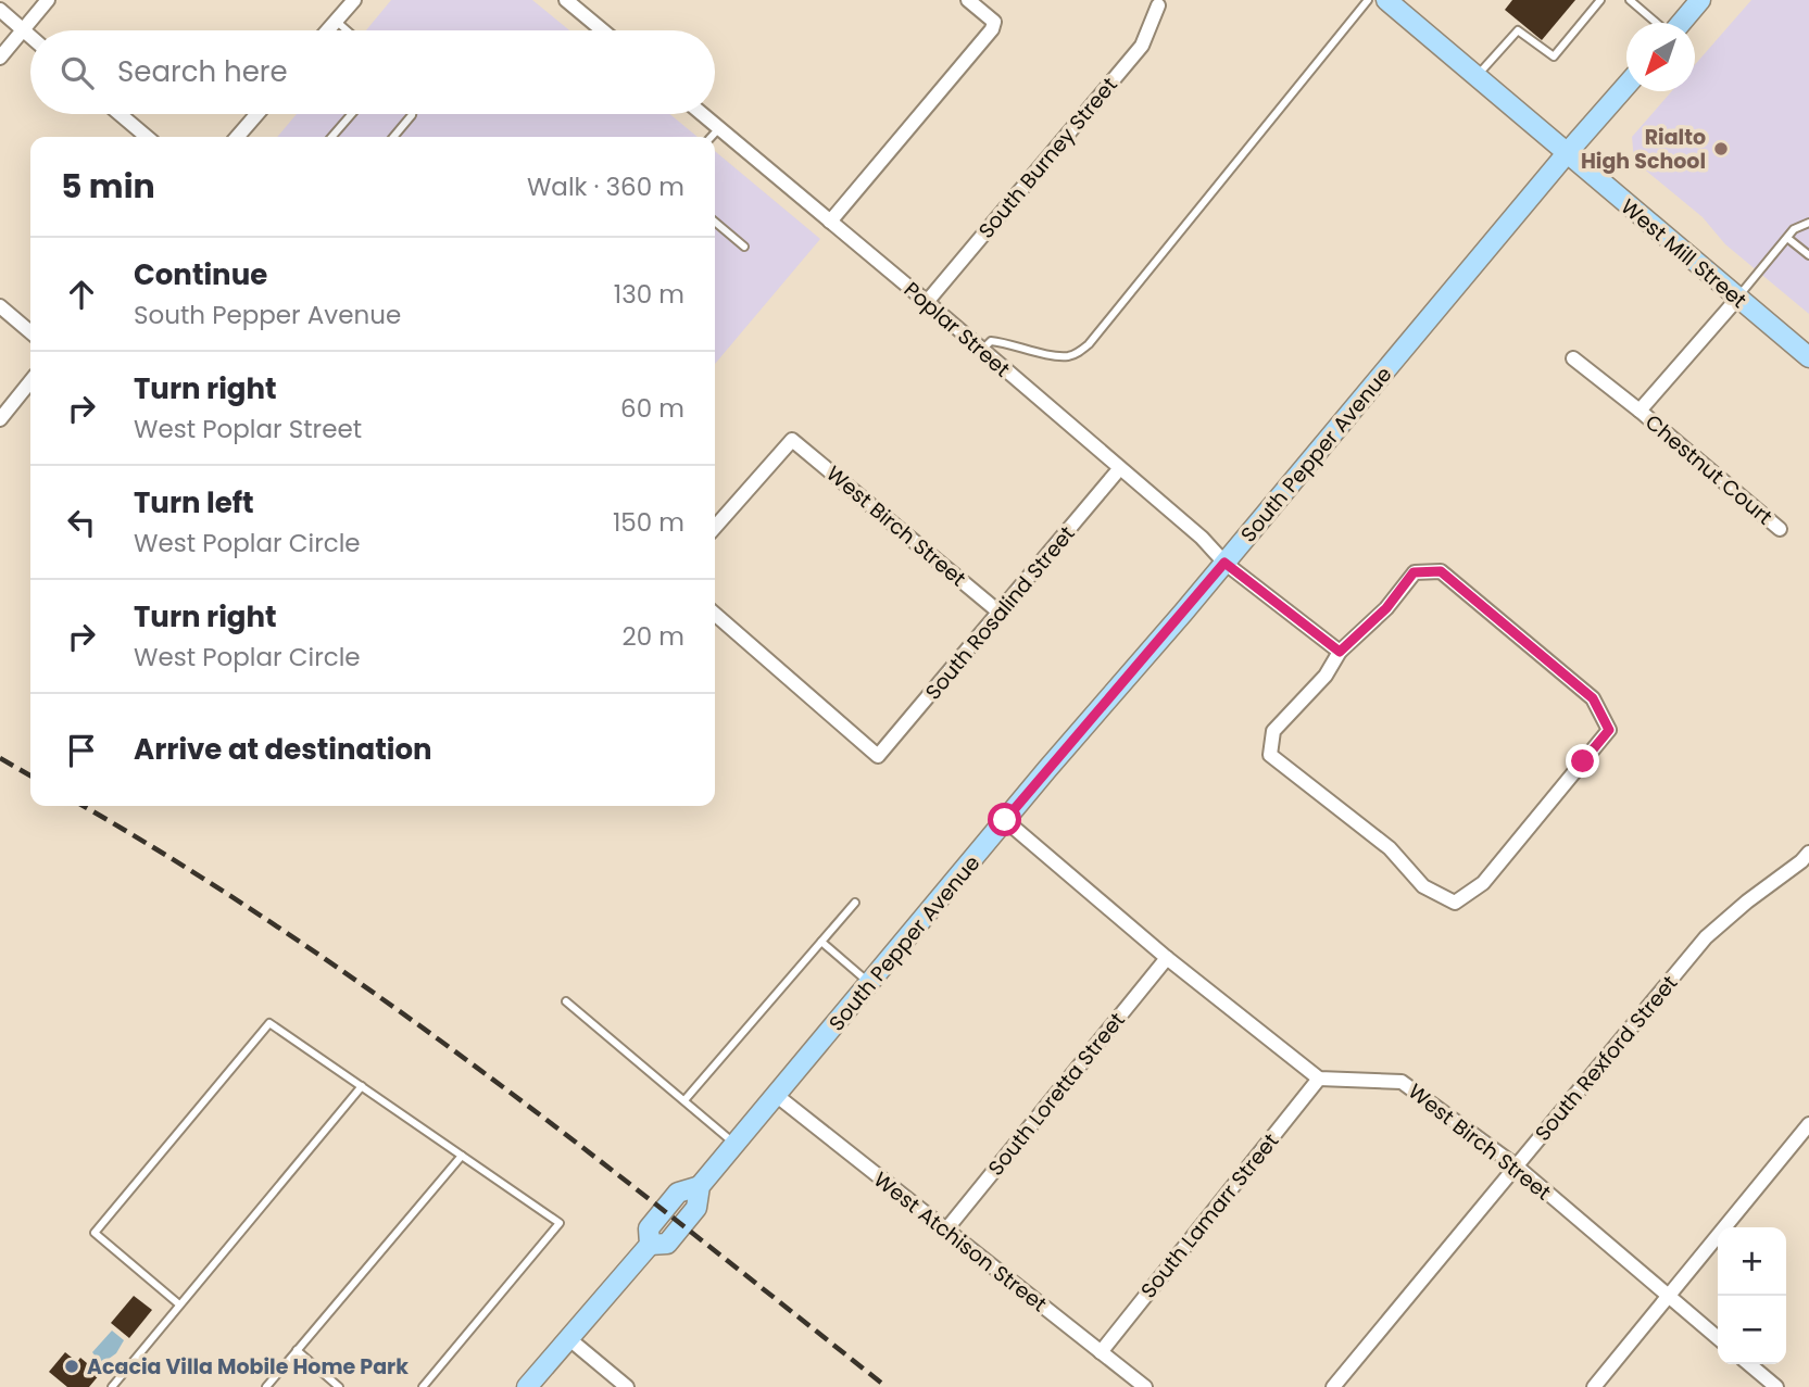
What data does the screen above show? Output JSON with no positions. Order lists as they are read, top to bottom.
{
  "streets": {
    "main road": ["West Mill Street", "South Pepper Avenue"],
    "street": [
      "South Burney Street",
      "Poplar Street",
      "Chestnut Court",
      "West Birch Street",
      "South Rosalind Street",
      "South Rexford Street",
      "South Loretta Street",
      "South Lamarr Street",
      "West Atchison Street"
    ]
  },
  "crossings": [
    ["South Burney Street", "Poplar Street"],
    ["West Mill Street", "South Pepper Avenue"],
    ["West Mill Street", "Chestnut Court"],
    ["Poplar Street", "South Pepper Avenue"],
    ["Poplar Street", "South Rosalind Street"],
    ["South Pepper Avenue", "West Atchison Street"],
    ["West Birch Street", "South Rosalind Street"],
    ["West Birch Street", "South Rexford Street"],
    ["West Birch Street", "South Lamarr Street"],
    ["South Loretta Street", "West Atchison Street"],
    ["South Lamarr Street", "West Atchison Street"]
  ],
  "places": ["Rialto High School", "Acacia Villa Mobile Home Park"],
  "north": "bottom left",
  "page": {
    "search": "Search here",
    "heading": ["5 min", "Walk · 360 m"],
    "list": [
      ["Continue", "South Pepper Avenue", "130 m"],
      ["Turn right", "West Poplar Street", "60 m"],
      ["Turn left", "West Poplar Circle", "150 m"],
      ["Turn right", "West Poplar Circle", "20 m"],
      "Arrive at destination"
    ],
    "map_buttons": ["+", "−"]
  }
}
